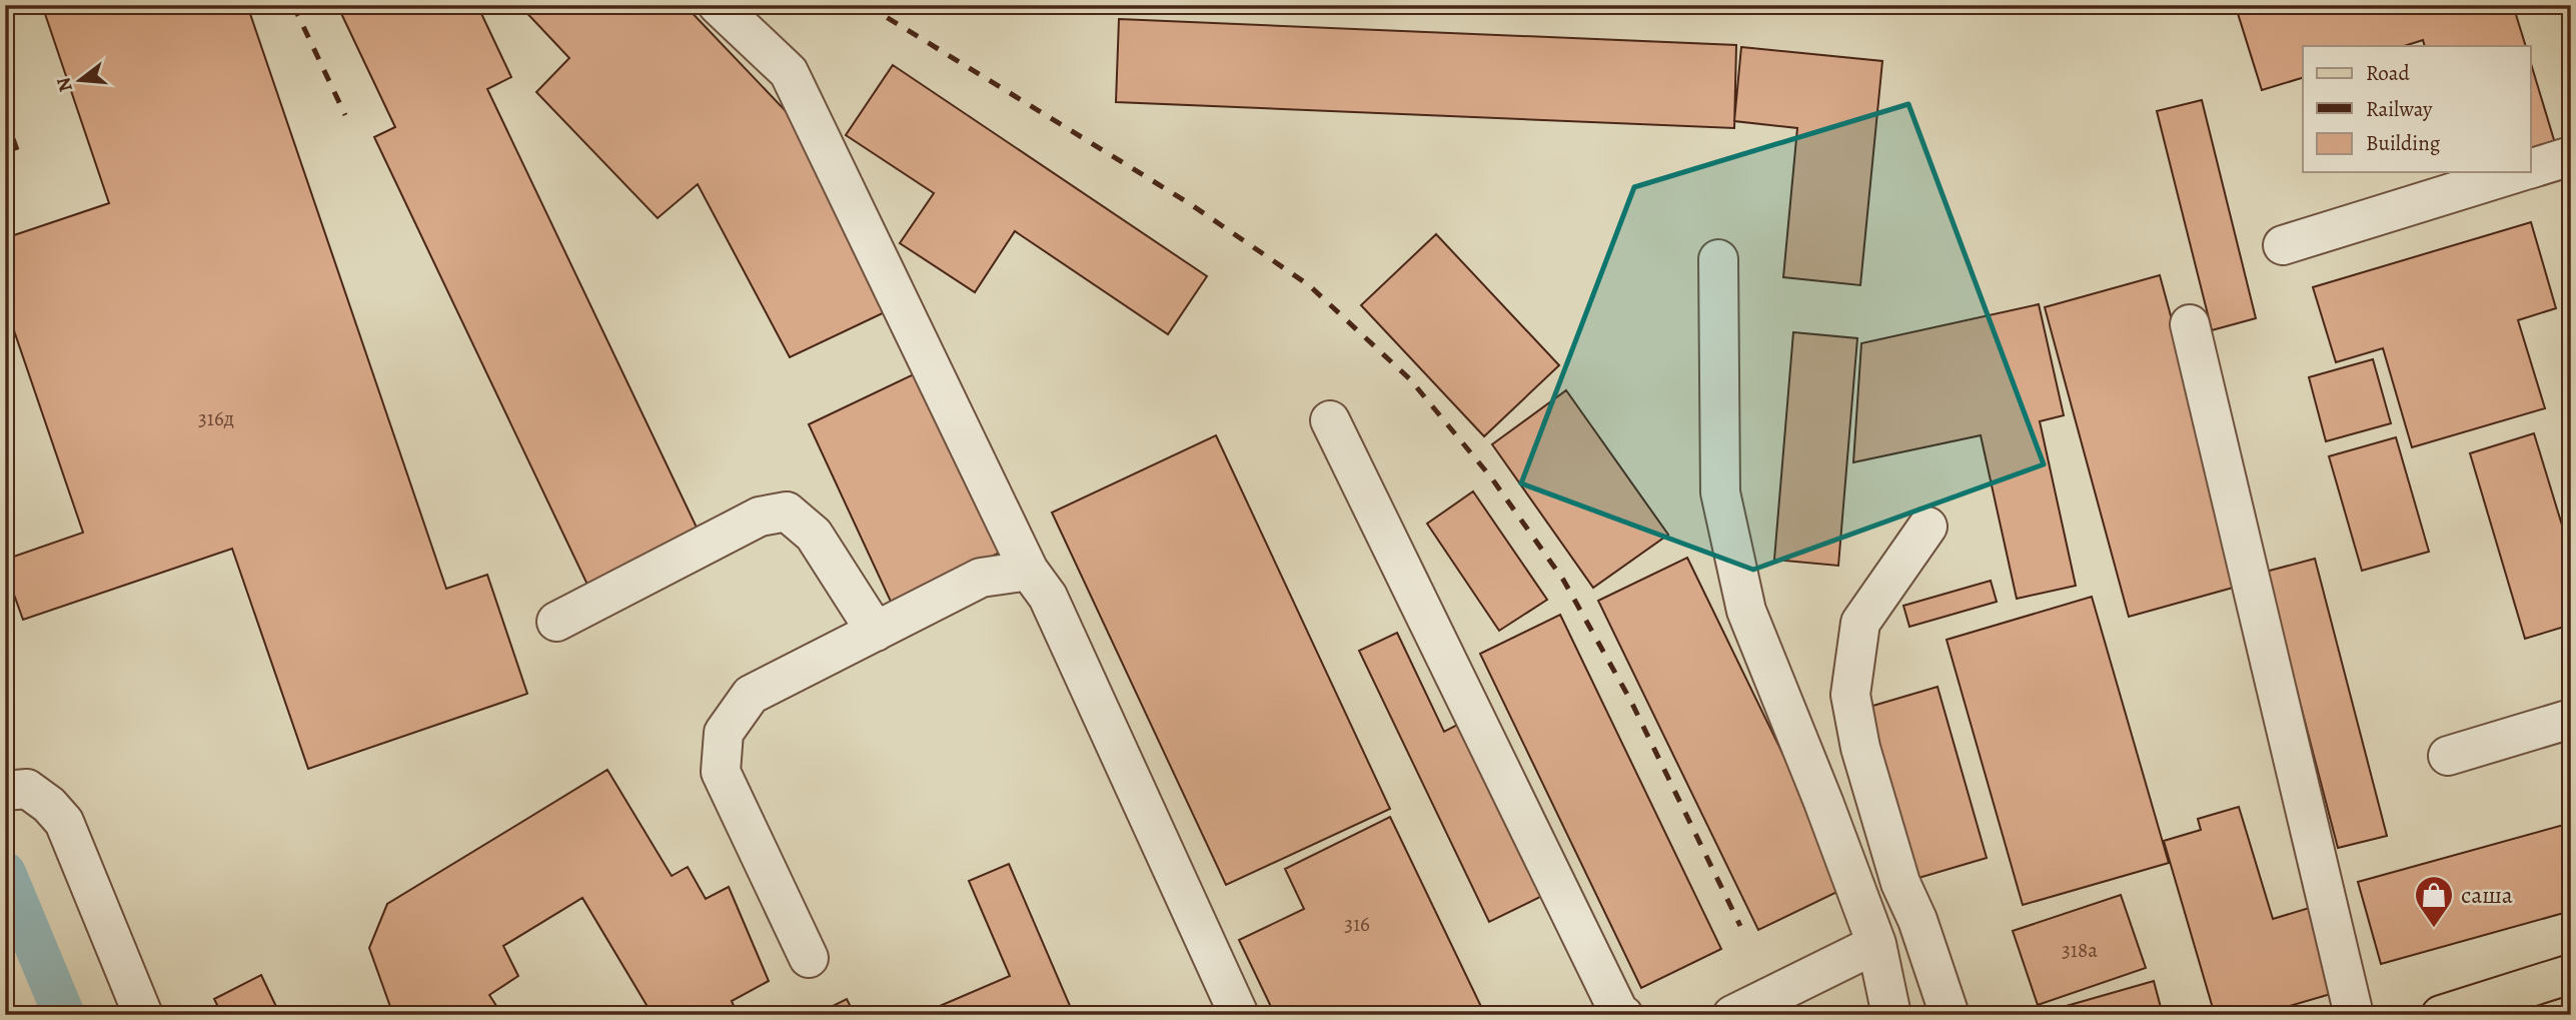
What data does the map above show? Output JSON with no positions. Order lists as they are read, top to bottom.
{
  "places": {
    "shop": ["саша"]
  },
  "house_numbers": ["316д", "316", "318a"],
  "legend": ["Road", "Railway", "Building"],
  "north": "left"
}
